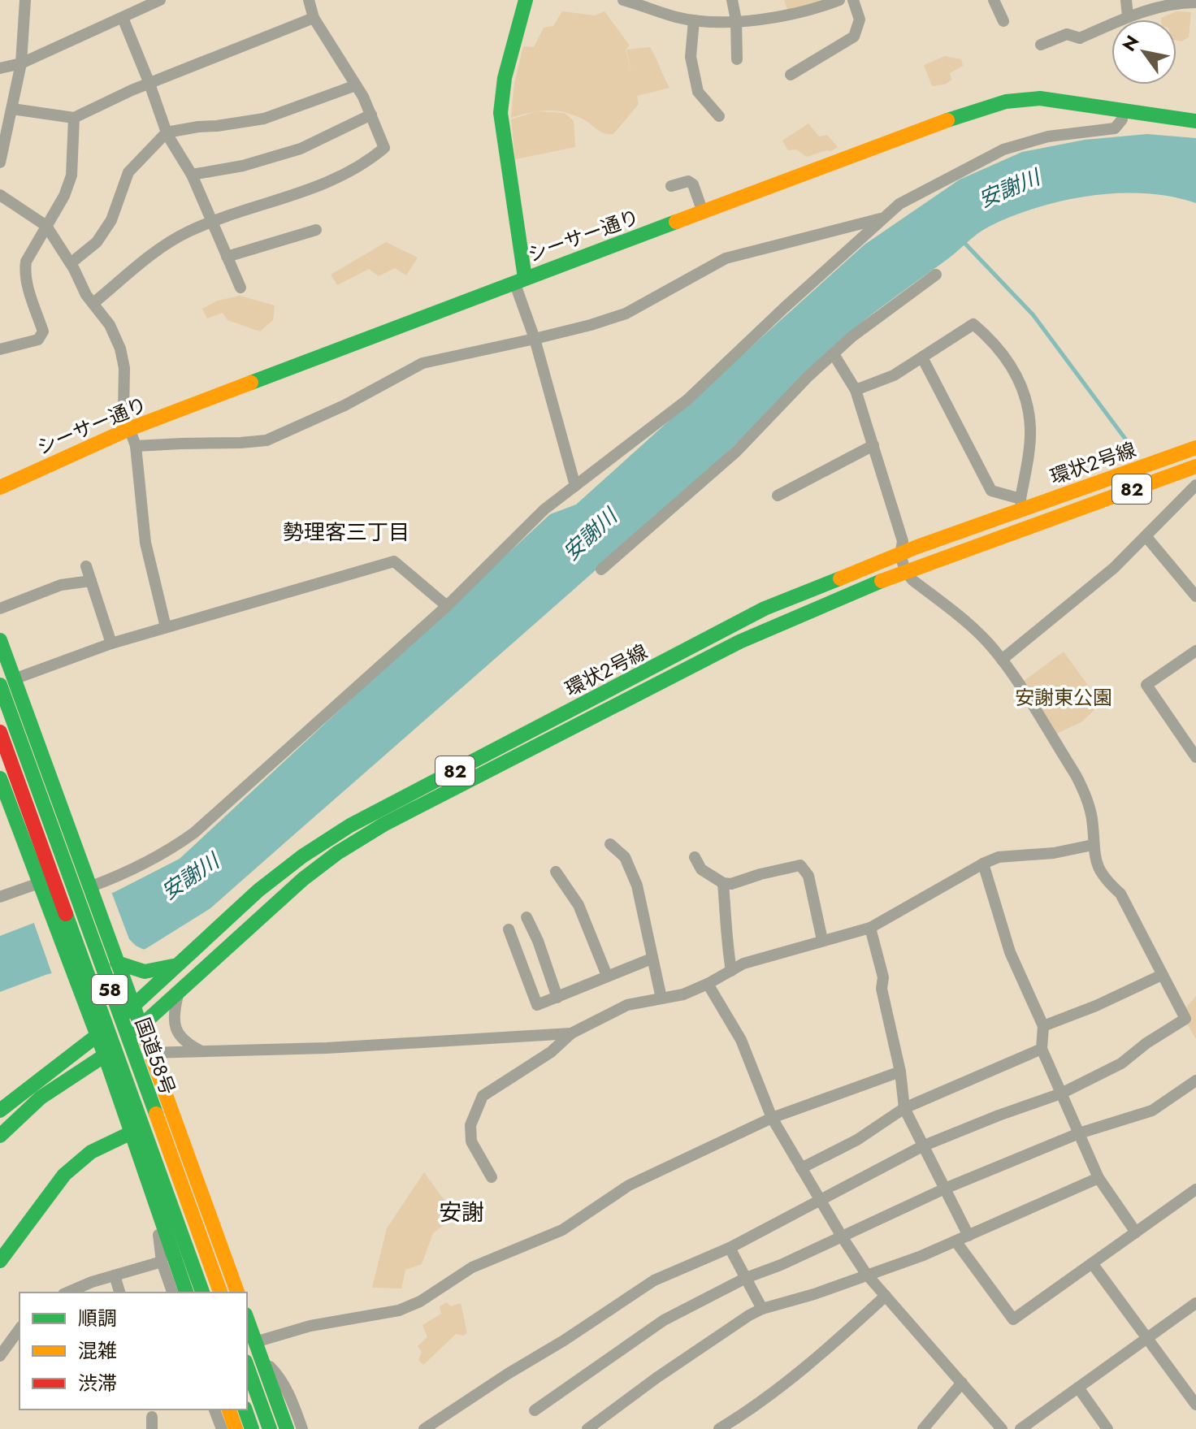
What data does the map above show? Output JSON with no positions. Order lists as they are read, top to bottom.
{
  "streets": {
    "main road": [
      "シーサー通り",
      "環状2号線",
      "82",
      "58",
      "国道58号"
    ]
  },
  "crossings": [
    ["環状2号線", "58"],
    ["58", "国道58号"]
  ],
  "districts": ["勢理客三丁目", "安謝"],
  "water": ["安謝川"],
  "parks": ["安謝東公園"],
  "legend": ["順調", "混雑", "渋滞"],
  "north": "top left"
}
